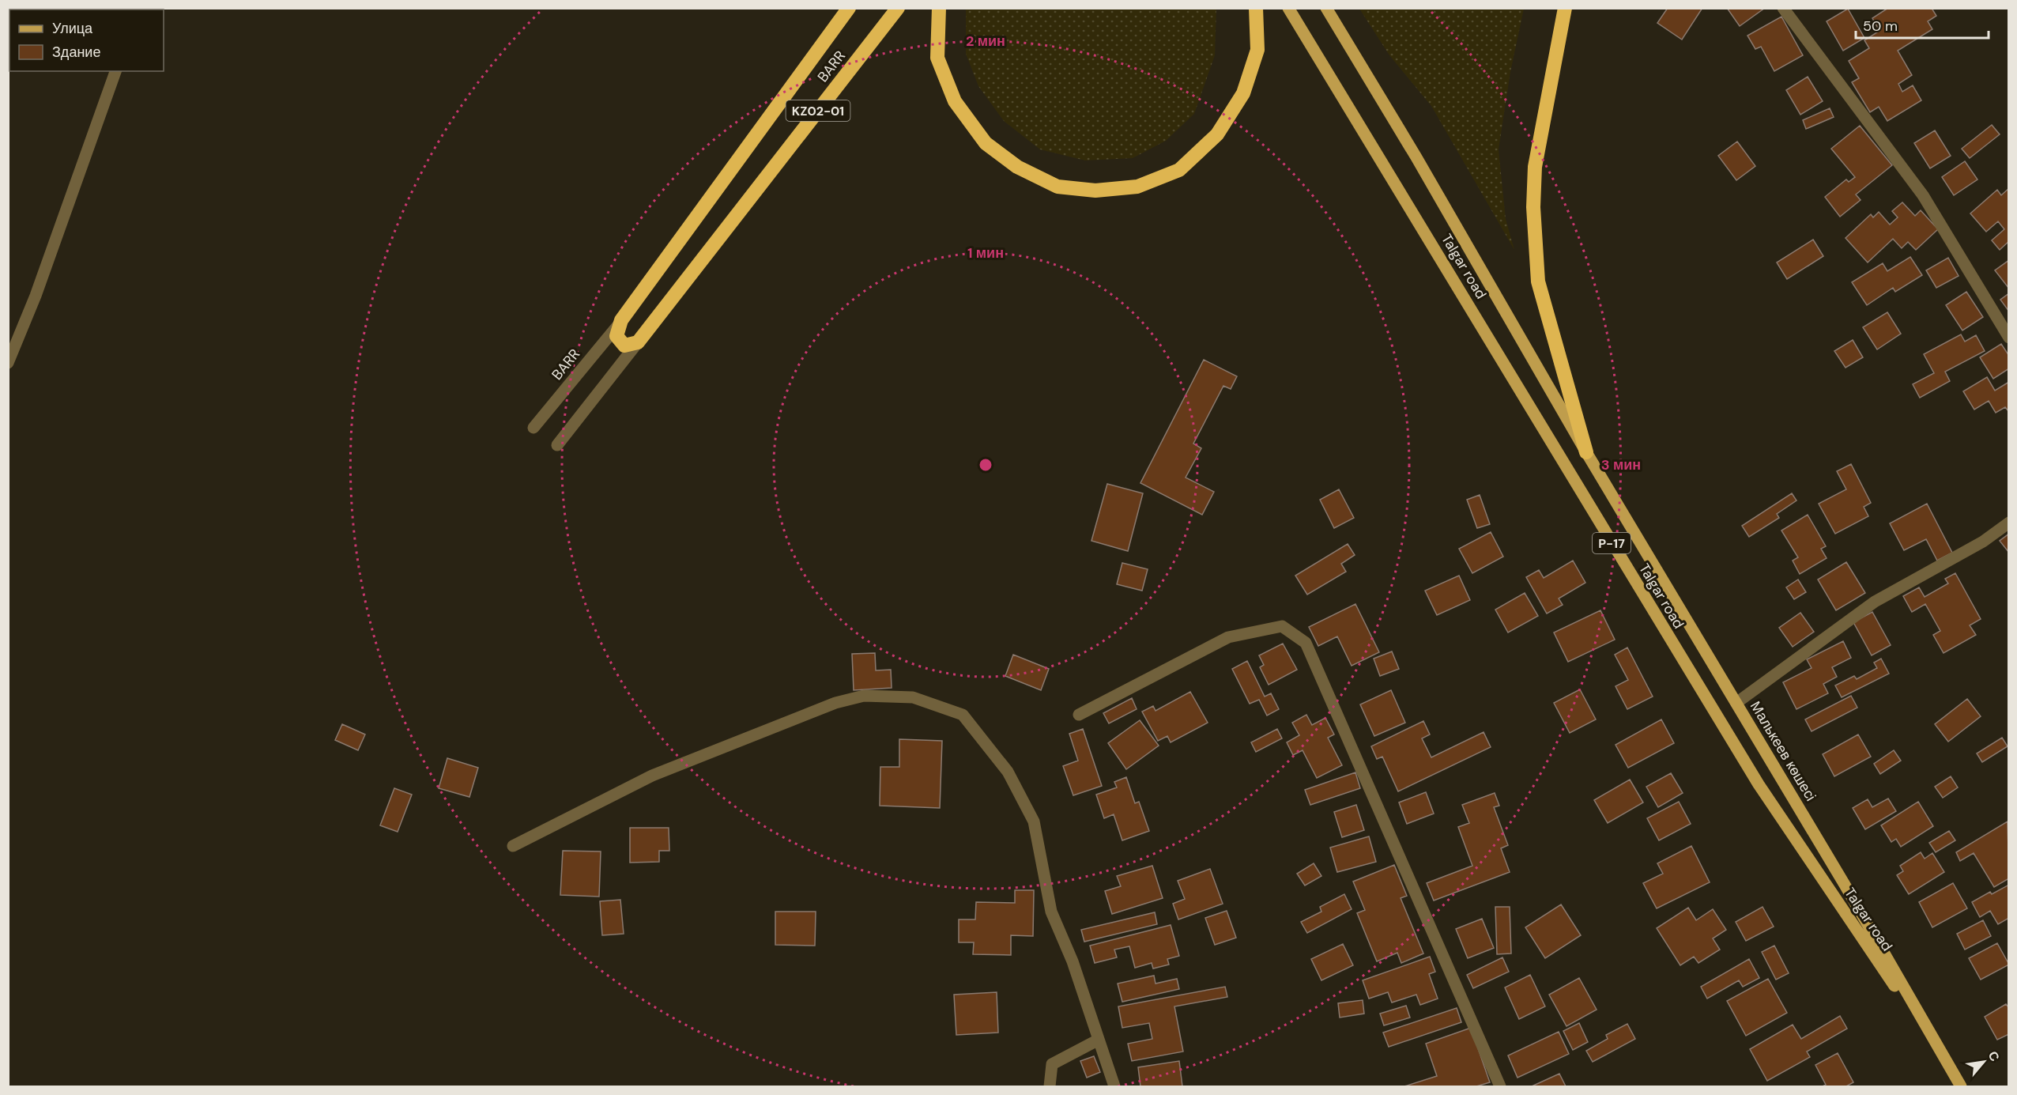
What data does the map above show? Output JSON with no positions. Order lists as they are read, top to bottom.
{
  "streets": {
    "highway": ["BARR", "KZ02-01"],
    "main road": ["Talgar road", "P-17", "Малькеев көшесі"]
  },
  "crossings": [
    ["BARR", "KZ02-01"],
    ["Talgar road", "Малькеев көшесі"]
  ],
  "legend": ["Улица", "Здание"],
  "scale_bar": "50 m",
  "north": "top right",
  "rings": ["2 мин", "1 мин", "3 мин"]
}
